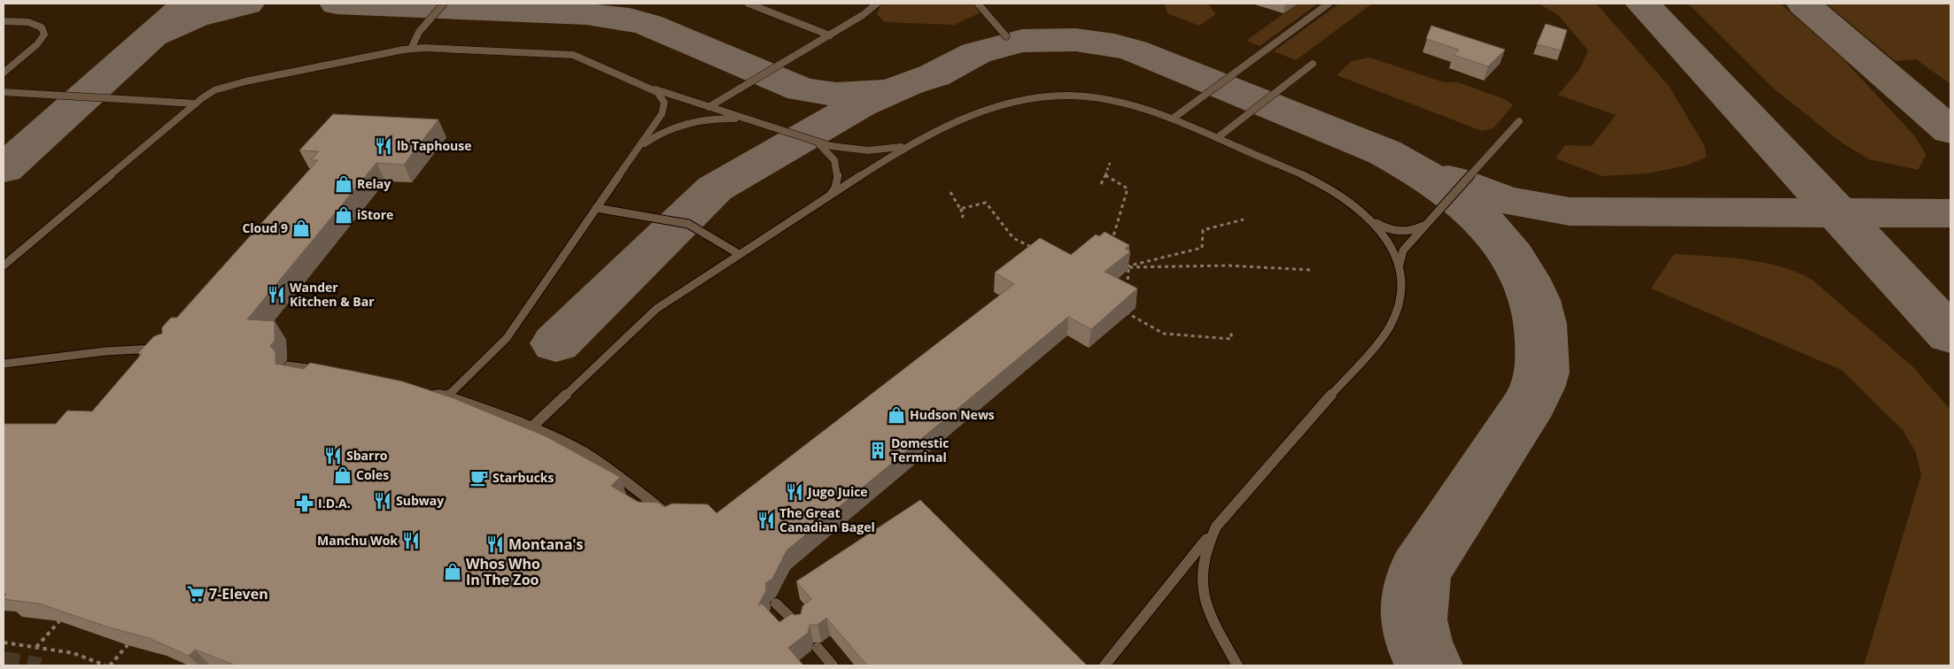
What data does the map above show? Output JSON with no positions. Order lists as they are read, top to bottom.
{
  "places": {
    "restaurant": [
      "lb Taphouse",
      "Wander Kitchen & Bar",
      "Sbarro",
      "Jugo Juice",
      "Subway",
      "The Great Canadian Bagel",
      "Manchu Wok",
      "Montana's"
    ],
    "shop": [
      "Relay",
      "iStore",
      "Cloud 9",
      "Hudson News",
      "Coles",
      "Whos Who In The Zoo"
    ],
    "building": ["Domestic Terminal"],
    "cafe": ["Starbucks"],
    "pharmacy": ["I.D.A."],
    "supermarket": ["7-Eleven"]
  }
}
